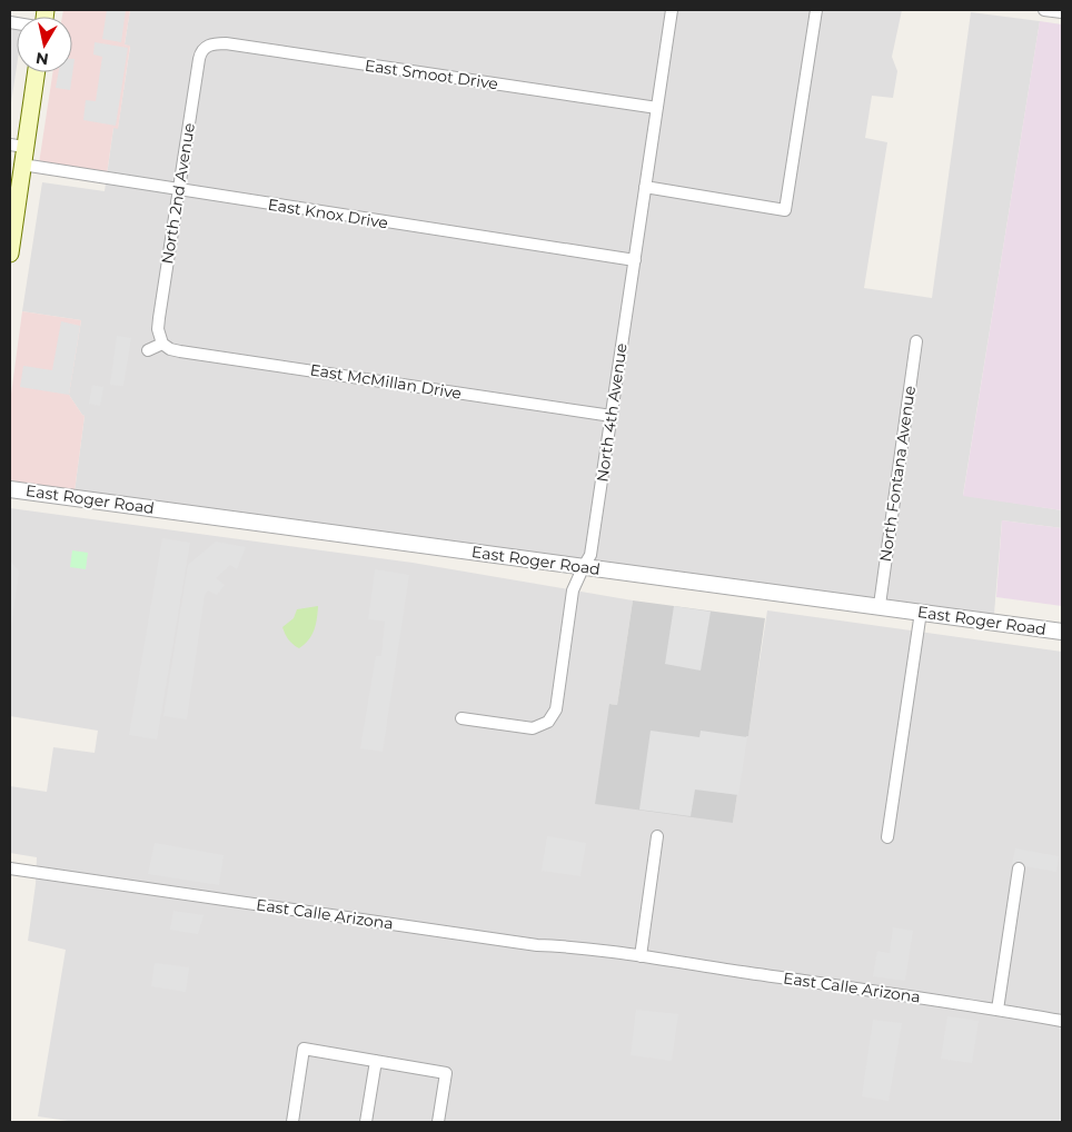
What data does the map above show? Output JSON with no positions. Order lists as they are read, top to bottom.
{
  "streets": {
    "street": [
      "East Smoot Drive",
      "North 2nd Avenue",
      "East Knox Drive",
      "East McMillan Drive",
      "North 4th Avenue",
      "North Fontana Avenue",
      "East Roger Road",
      "East Calle Arizona"
    ]
  },
  "crossings": [
    ["East Smoot Drive", "North 2nd Avenue"],
    ["East Smoot Drive", "North 4th Avenue"],
    ["North 2nd Avenue", "East Knox Drive"],
    ["North 2nd Avenue", "East McMillan Drive"],
    ["East Knox Drive", "North 4th Avenue"],
    ["East McMillan Drive", "North 4th Avenue"],
    ["North 4th Avenue", "East Roger Road"],
    ["North Fontana Avenue", "East Roger Road"]
  ],
  "north": "bottom"
}
